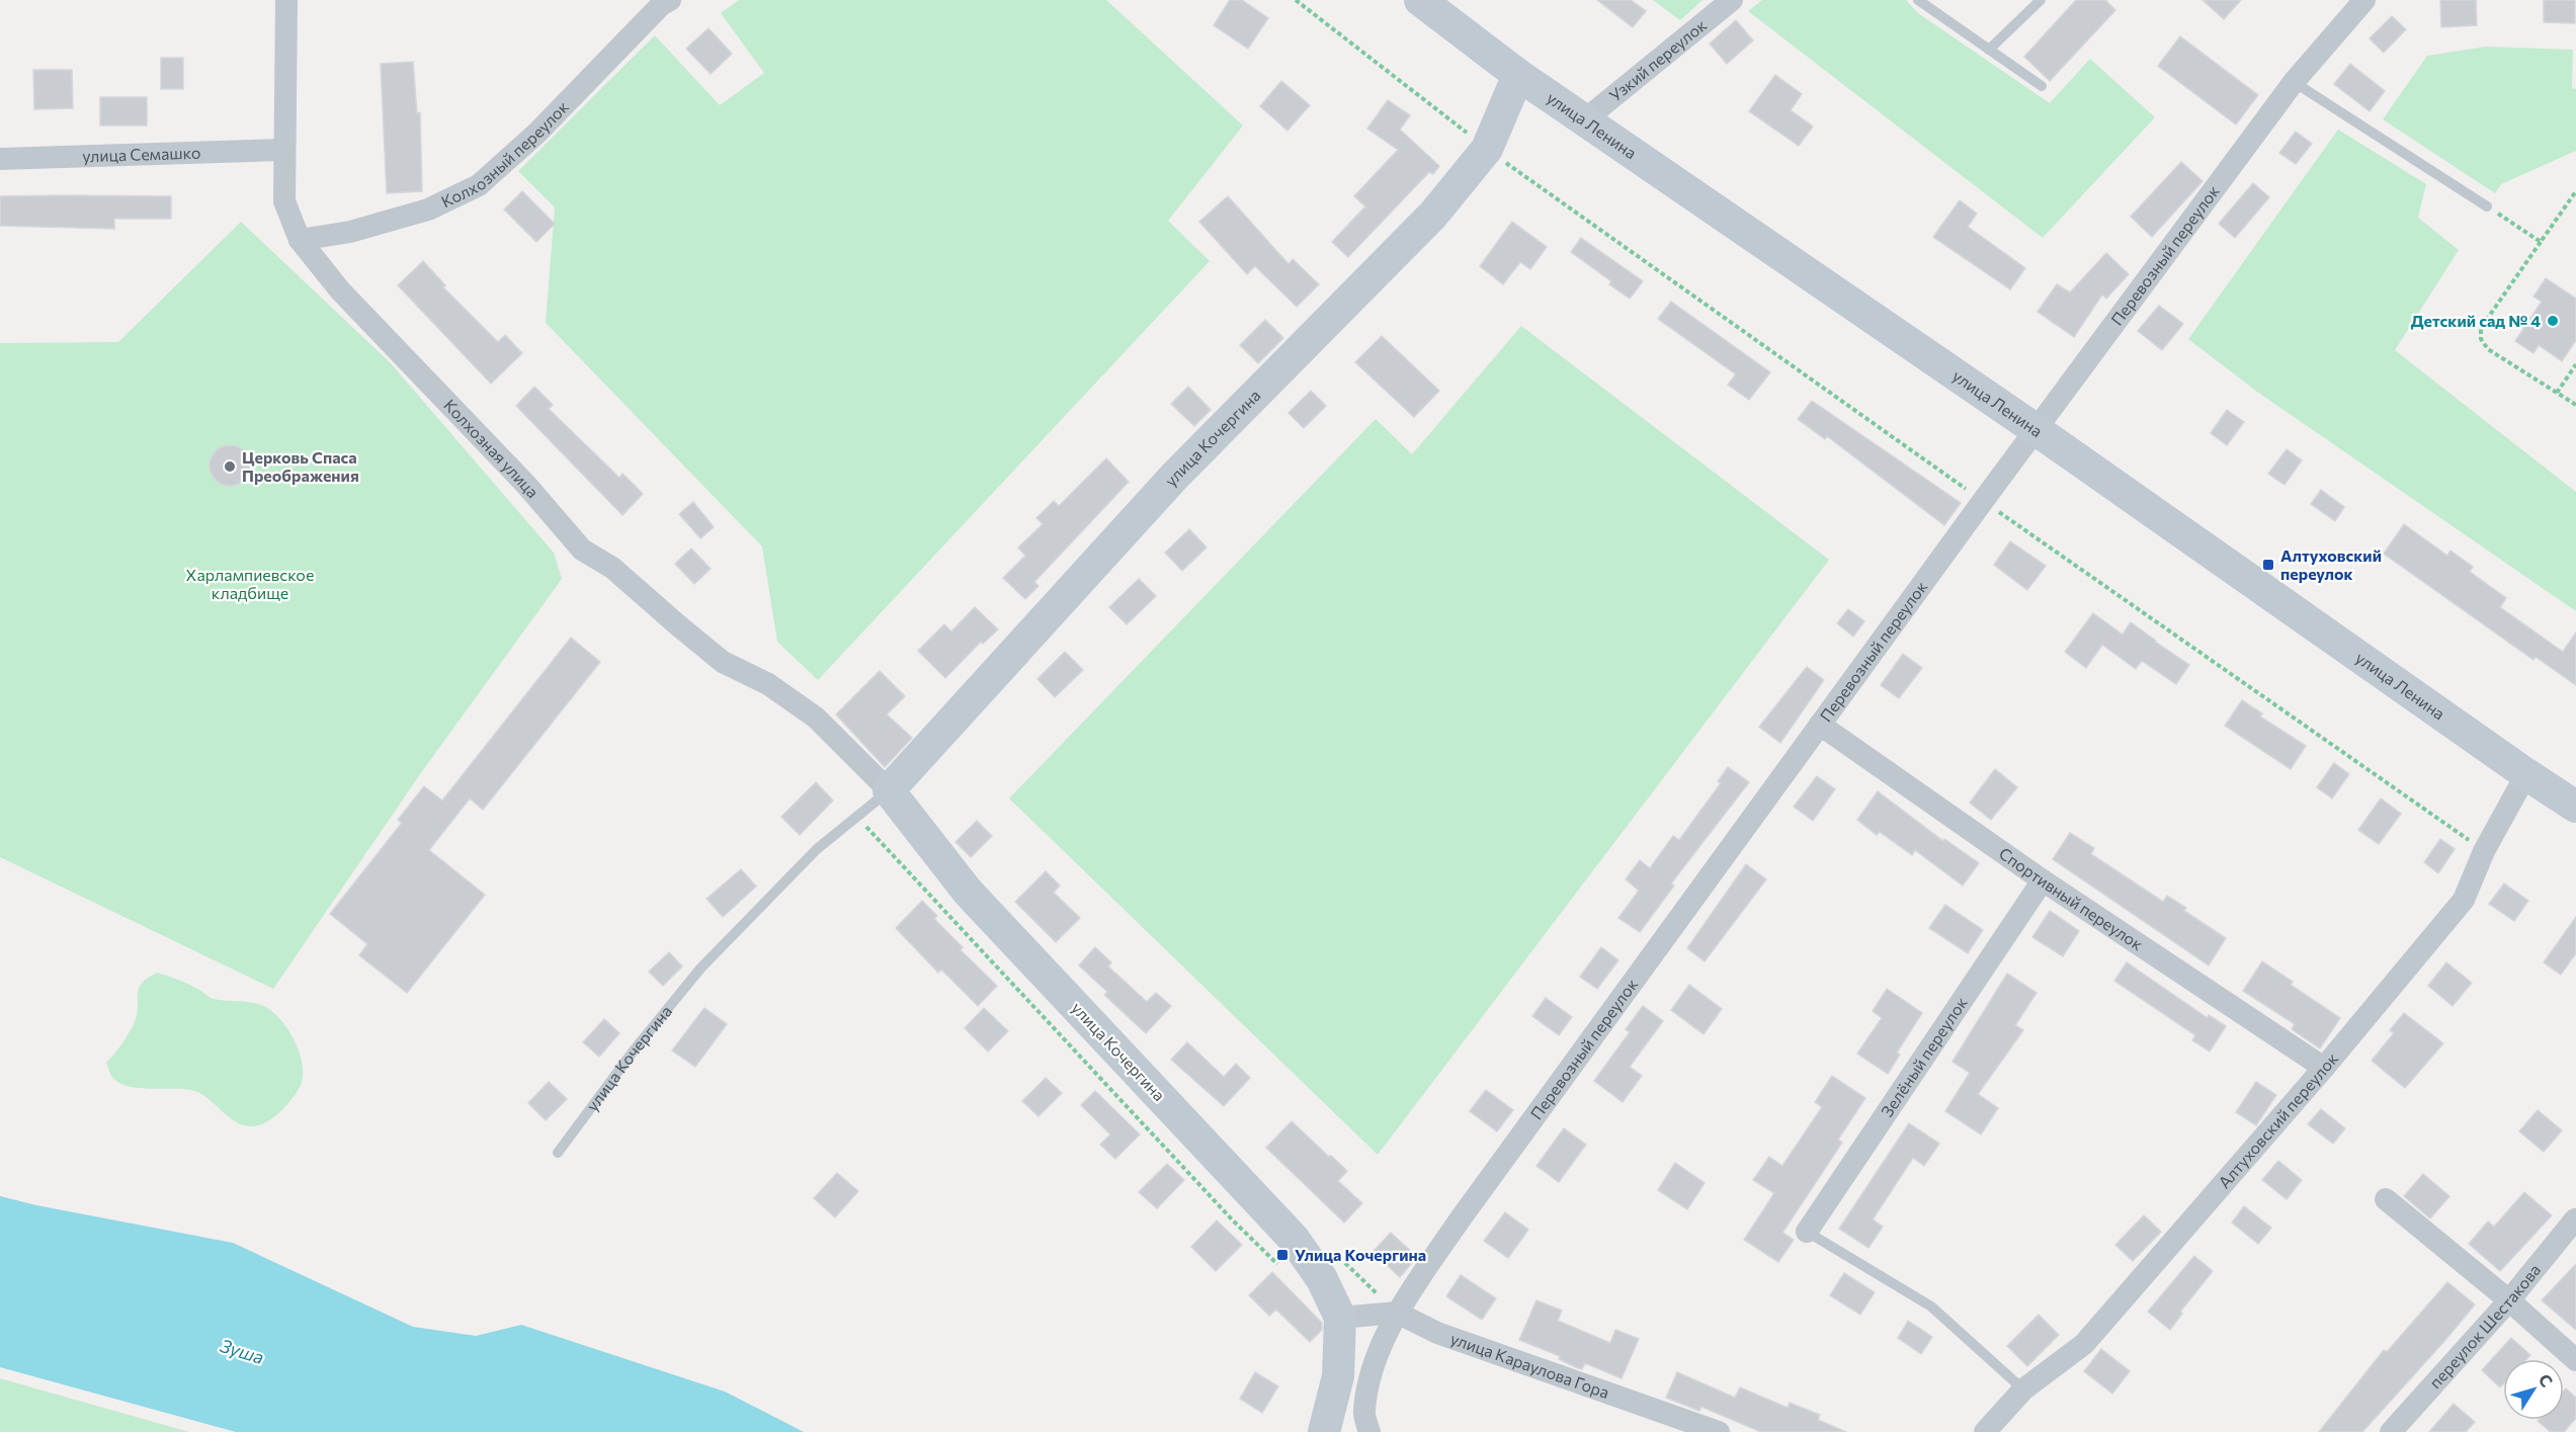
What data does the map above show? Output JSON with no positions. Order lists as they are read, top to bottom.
{
  "streets": {
    "main road": ["улица Ленина", "улица Кочергина"],
    "street": [
      "Узкий переулок",
      "Колхозный переулок",
      "улица Семашко",
      "Перевозный переулок",
      "Колхозная улица",
      "Спортивный переулок",
      "Зелёный переулок",
      "Алтуховский переулок",
      "переулок Шестакова",
      "улица Караулова Гора"
    ]
  },
  "crossings": [
    ["Узкий переулок", "улица Ленина"],
    ["улица Ленина", "Перевозный переулок"],
    ["улица Ленина", "улица Кочергина"],
    ["улица Ленина", "Алтуховский переулок"],
    ["Колхозный переулок", "Колхозная улица"],
    ["улица Семашко", "Колхозная улица"],
    ["Перевозный переулок", "Спортивный переулок"],
    ["Перевозный переулок", "улица Караулова Гора"],
    ["улица Кочергина", "Колхозная улица"],
    ["Спортивный переулок", "Зелёный переулок"],
    ["Спортивный переулок", "Алтуховский переулок"]
  ],
  "water": ["Зуша"],
  "parks": ["Харлампиевское кладбище"],
  "places": {
    "other": ["Детский сад № 4", "Церковь Спаса Преображения"],
    "transit": ["Алтуховский переулок", "Улица Кочергина"]
  },
  "north": "top right"
}
